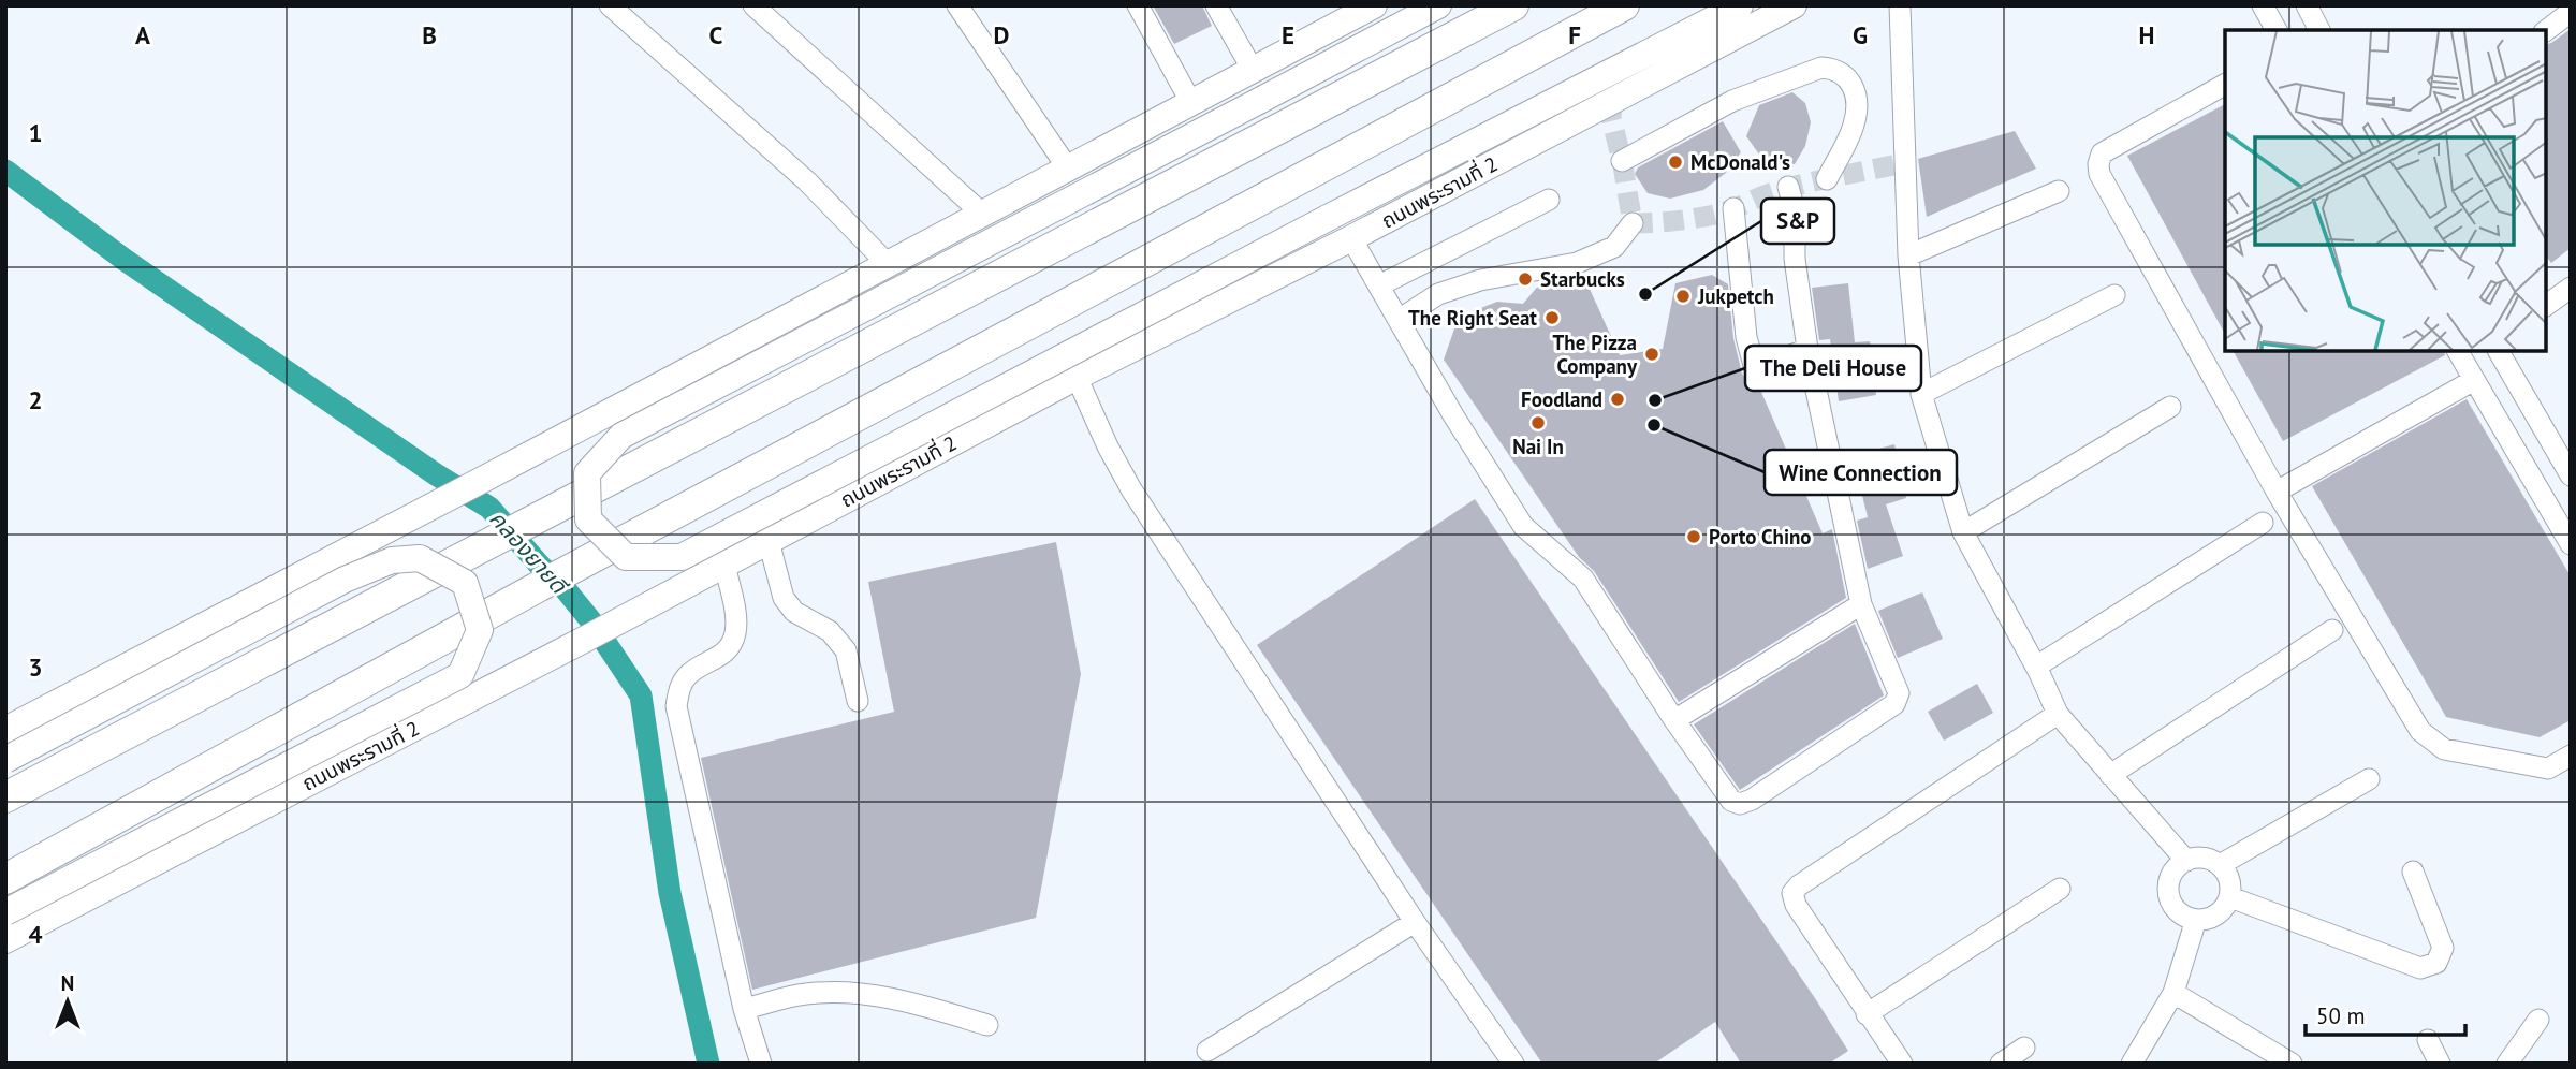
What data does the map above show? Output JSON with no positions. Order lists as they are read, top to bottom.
{
  "streets": {
    "main road": ["ถนนพระรามที่ 2"]
  },
  "water": ["คลองยายดี"],
  "places": [
    "McDonald's",
    "Starbucks",
    "S&P",
    "Jukpetch",
    "The Right Seat",
    "The Pizza Company",
    "Foodland",
    "The Deli House",
    "Nai In",
    "Wine Connection",
    "Porto Chino"
  ],
  "scale_bar": "50 m",
  "north": "top",
  "grid": {
    "columns": [
      "A",
      "B",
      "C",
      "D",
      "E",
      "F",
      "G",
      "H"
    ],
    "rows": [
      "1",
      "2",
      "3",
      "4"
    ]
  }
}
